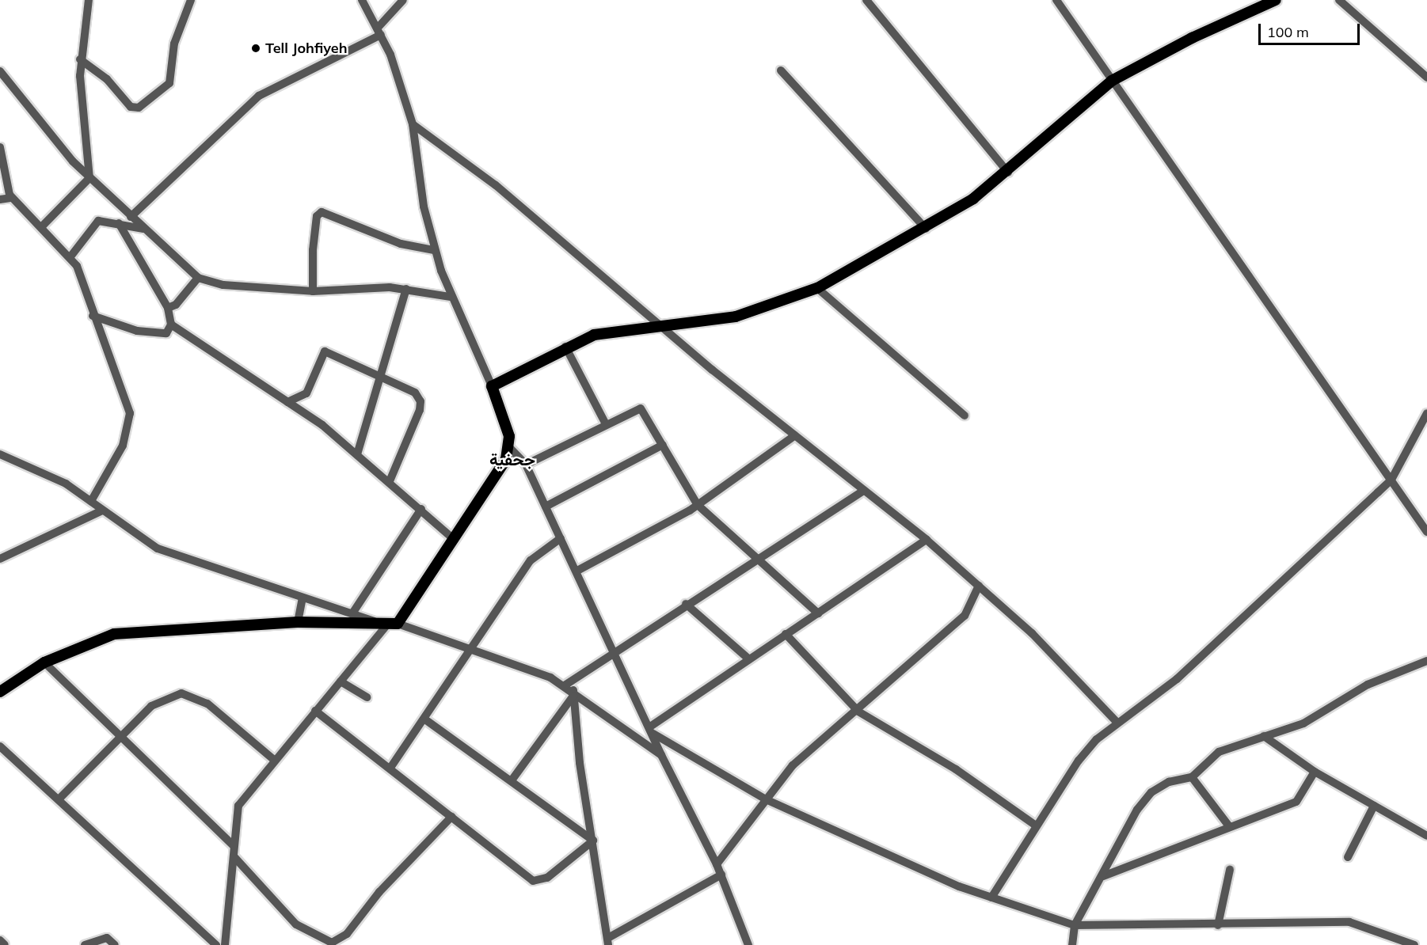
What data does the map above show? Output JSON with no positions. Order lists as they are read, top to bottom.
{
  "districts": ["جحفية"],
  "places": ["Tell Johfiyeh"],
  "scale_bar": "100 m"
}
